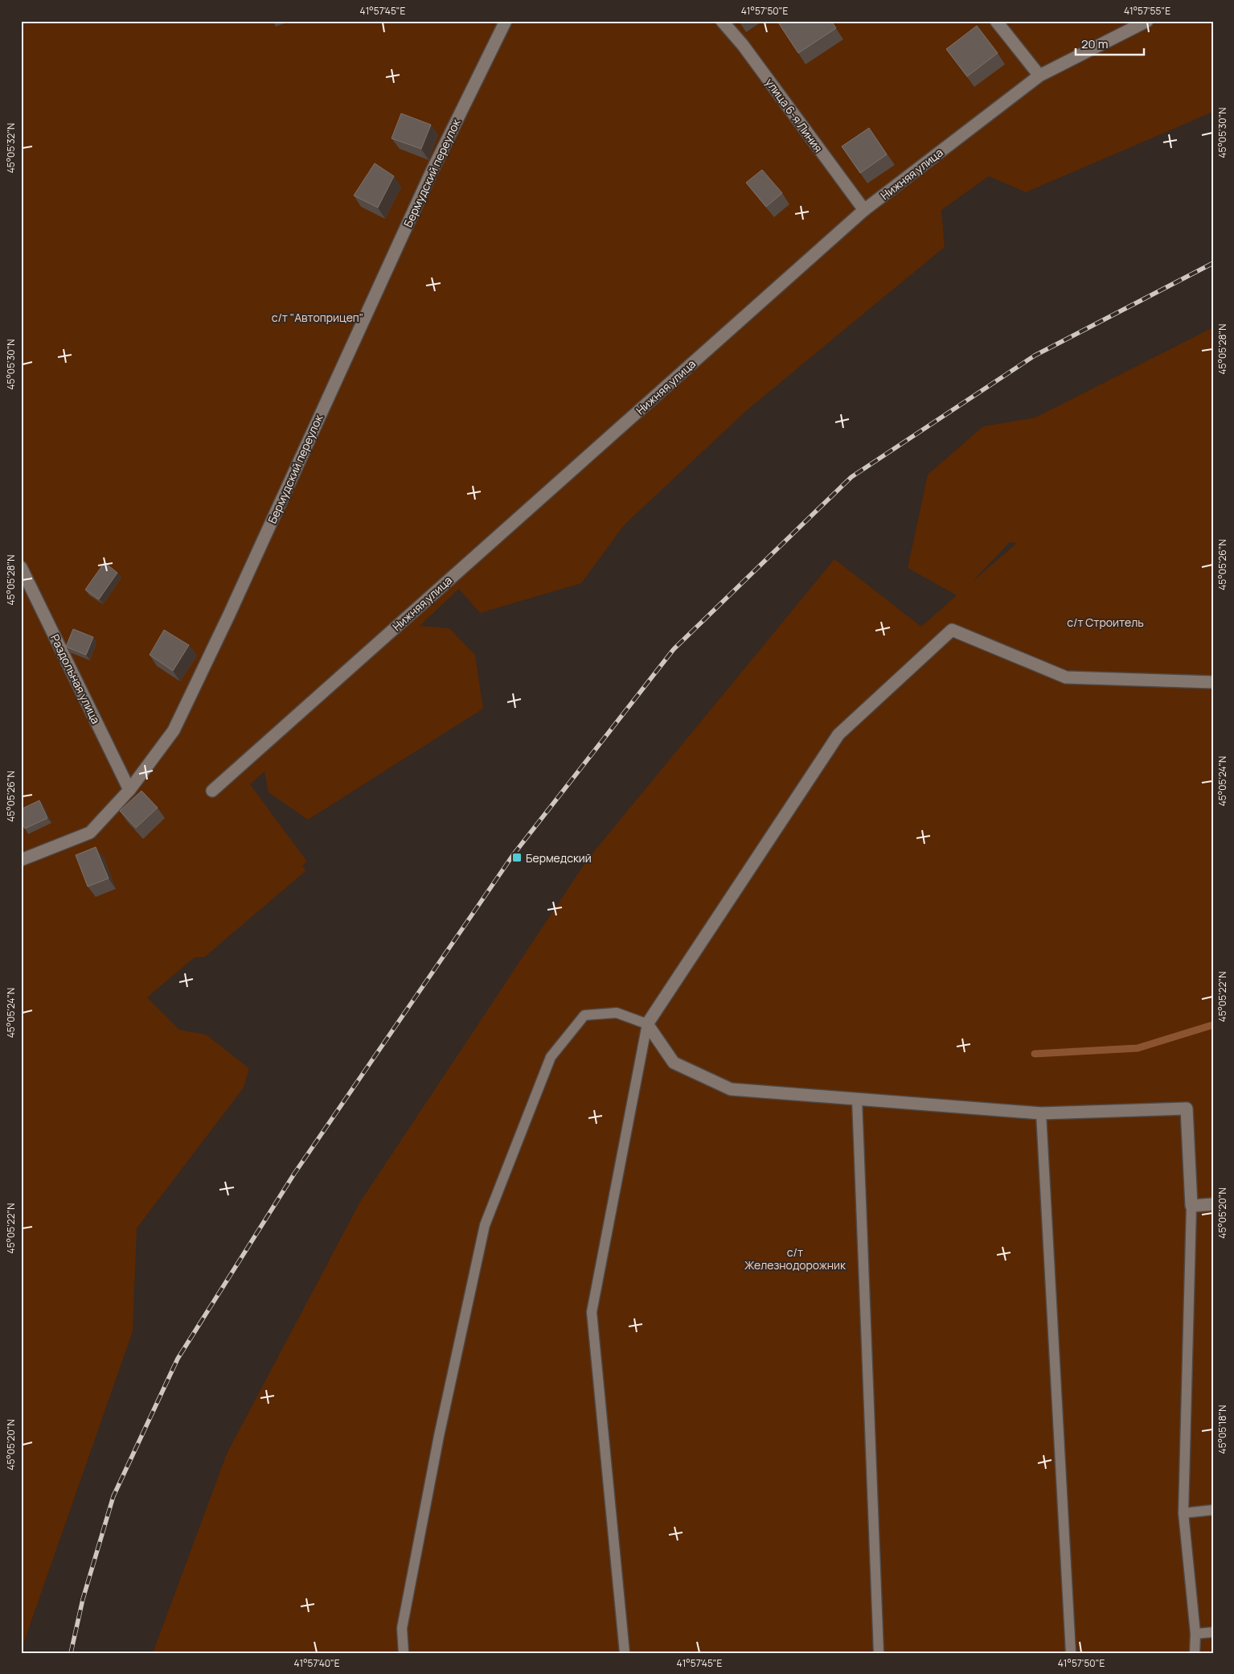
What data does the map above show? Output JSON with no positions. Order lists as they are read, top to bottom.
{
  "streets": {
    "street": [
      "улица 6-я Линия",
      "Бермудский переулок",
      "Нижняя улица",
      "Раздольная улица"
    ]
  },
  "crossings": [
    ["улица 6-я Линия", "Нижняя улица"],
    ["Бермудский переулок", "Раздольная улица"]
  ],
  "parks": ["с/т \"Автоприцеп\"", "с/т Строитель", "с/т Железнодорожник"],
  "places": {
    "transit": ["Бермедский"]
  },
  "scale_bar": "20 m",
  "coordinates": [
    "41°57'45\"E",
    "41°57'50\"E",
    "41°57'55\"E",
    "45°05'30\"N",
    "45°05'32\"N",
    "45°05'28\"N",
    "45°05'26\"N",
    "45°05'24\"N",
    "45°05'22\"N",
    "45°05'20\"N",
    "45°05'18\"N",
    "41°57'40\"E"
  ]
}
